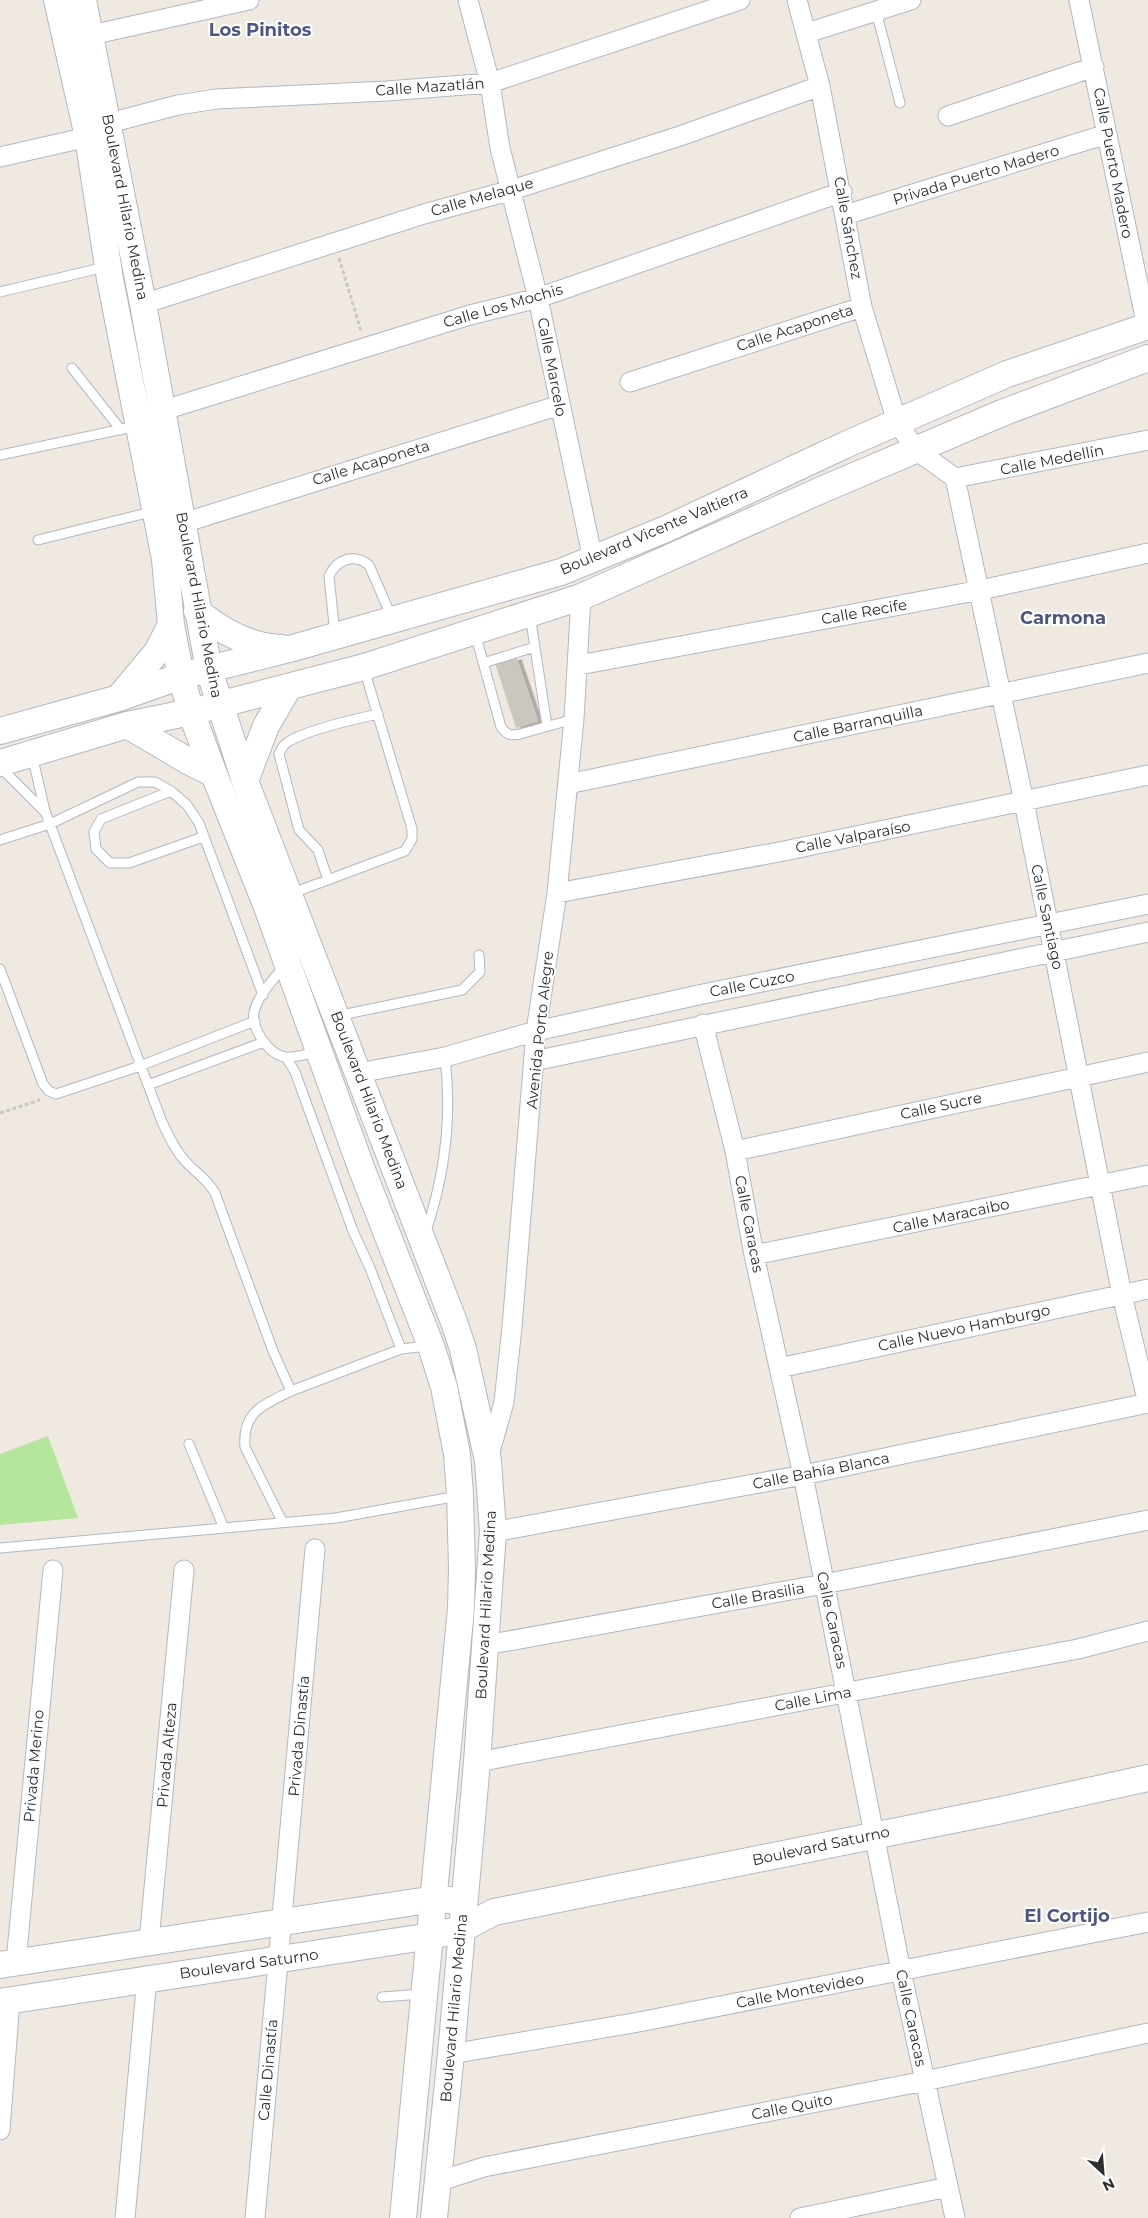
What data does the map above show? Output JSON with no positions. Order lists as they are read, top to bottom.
{
  "streets": {
    "main road": ["Boulevard Hilario Medina", "Boulevard Vicente Valtierra", "Boulevard Saturno"],
    "street": [
      "Calle Mazatlán",
      "Calle Puerto Madero",
      "Privada Puerto Madero",
      "Calle Melaque",
      "Calle Sánchez",
      "Calle Los Mochis",
      "Calle Acaponeta",
      "Calle Marcelo",
      "Calle Medellín",
      "Calle Recife",
      "Calle Barranquilla",
      "Calle Valparaíso",
      "Calle Santiago",
      "Calle Cuzco",
      "Avenida Porto Alegre",
      "Calle Sucre",
      "Calle Maracaibo",
      "Calle Caracas",
      "Calle Nuevo Hamburgo",
      "Calle Bahía Blanca",
      "Calle Brasilia",
      "Calle Lima",
      "Privada Dinastía",
      "Privada Alteza",
      "Privada Merino",
      "Calle Montevideo",
      "Calle Dinastía",
      "Calle Quito"
    ]
  },
  "crossings": [
    ["Calle Mazatlán", "Boulevard Hilario Medina"],
    ["Calle Mazatlán", "Calle Marcelo"],
    ["Calle Puerto Madero", "Privada Puerto Madero"],
    ["Calle Puerto Madero", "Boulevard Vicente Valtierra"],
    ["Privada Puerto Madero", "Calle Sánchez"],
    ["Calle Melaque", "Boulevard Hilario Medina"],
    ["Calle Melaque", "Calle Sánchez"],
    ["Calle Melaque", "Calle Marcelo"],
    ["Boulevard Hilario Medina", "Calle Los Mochis"],
    ["Boulevard Hilario Medina", "Calle Acaponeta"],
    ["Boulevard Hilario Medina", "Boulevard Vicente Valtierra"],
    ["Boulevard Hilario Medina", "Calle Cuzco"],
    ["Boulevard Hilario Medina", "Avenida Porto Alegre"],
    ["Boulevard Hilario Medina", "Calle Bahía Blanca"],
    ["Boulevard Hilario Medina", "Calle Brasilia"],
    ["Boulevard Hilario Medina", "Calle Lima"],
    ["Boulevard Hilario Medina", "Boulevard Saturno"],
    ["Boulevard Hilario Medina", "Calle Montevideo"],
    ["Boulevard Hilario Medina", "Calle Quito"],
    ["Calle Sánchez", "Calle Los Mochis"],
    ["Calle Sánchez", "Calle Acaponeta"],
    ["Calle Sánchez", "Boulevard Vicente Valtierra"],
    ["Calle Los Mochis", "Calle Marcelo"],
    ["Calle Acaponeta", "Calle Marcelo"],
    ["Calle Marcelo", "Boulevard Vicente Valtierra"],
    ["Calle Medellín", "Calle Santiago"],
    ["Boulevard Vicente Valtierra", "Avenida Porto Alegre"],
    ["Calle Recife", "Calle Santiago"],
    ["Calle Recife", "Avenida Porto Alegre"],
    ["Calle Barranquilla", "Calle Santiago"],
    ["Calle Barranquilla", "Avenida Porto Alegre"],
    ["Calle Valparaíso", "Calle Santiago"],
    ["Calle Valparaíso", "Avenida Porto Alegre"],
    ["Calle Santiago", "Calle Cuzco"],
    ["Calle Santiago", "Calle Sucre"],
    ["Calle Santiago", "Calle Maracaibo"],
    ["Calle Santiago", "Calle Nuevo Hamburgo"],
    ["Calle Santiago", "Calle Bahía Blanca"],
    ["Calle Cuzco", "Avenida Porto Alegre"],
    ["Calle Cuzco", "Calle Caracas"],
    ["Calle Sucre", "Calle Caracas"],
    ["Calle Maracaibo", "Calle Caracas"],
    ["Calle Caracas", "Calle Nuevo Hamburgo"],
    ["Calle Caracas", "Calle Bahía Blanca"],
    ["Calle Caracas", "Calle Brasilia"],
    ["Calle Caracas", "Calle Lima"],
    ["Calle Caracas", "Boulevard Saturno"],
    ["Calle Caracas", "Calle Montevideo"],
    ["Calle Caracas", "Calle Quito"],
    ["Privada Dinastía", "Calle Dinastía"],
    ["Boulevard Saturno", "Calle Dinastía"]
  ],
  "districts": ["Los Pinitos", "Carmona", "El Cortijo"],
  "north": "bottom right"
}
